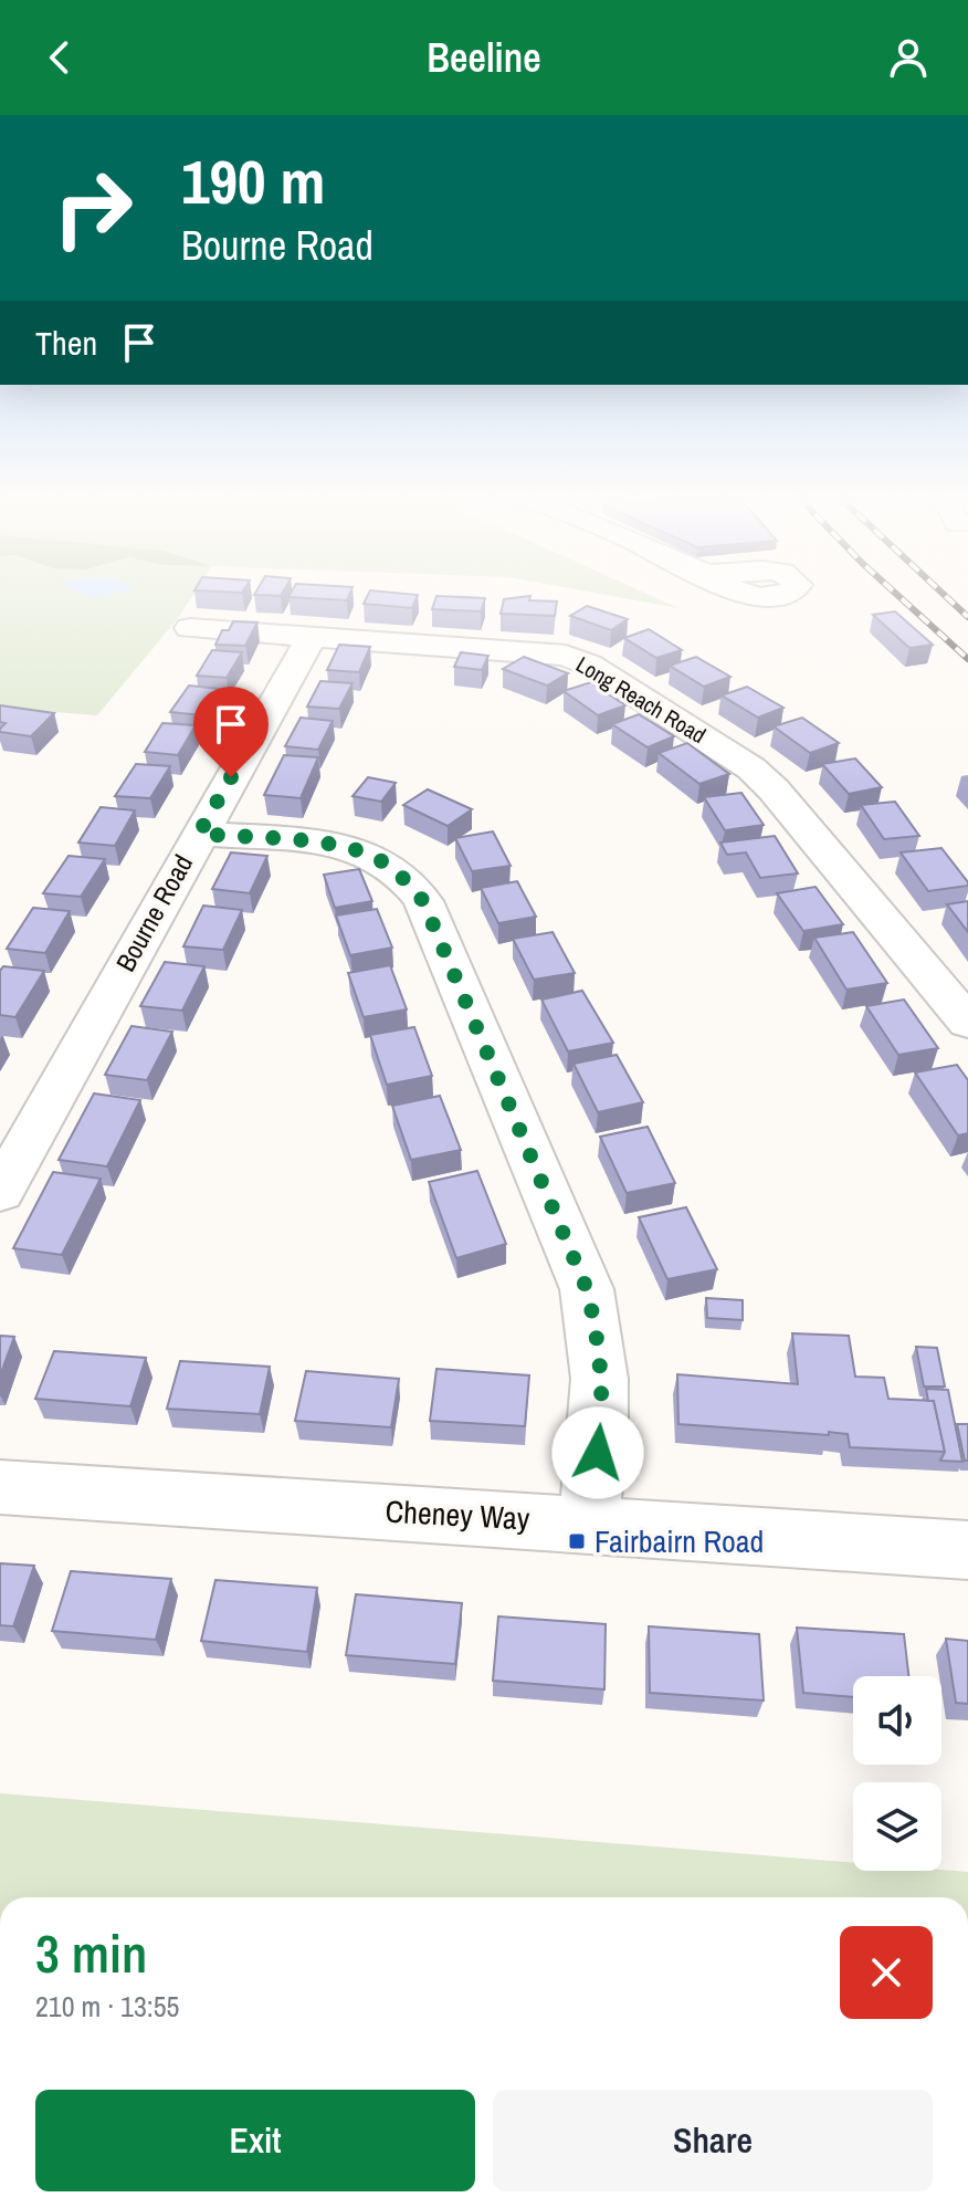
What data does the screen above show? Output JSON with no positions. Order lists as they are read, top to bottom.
{
  "streets": {
    "street": ["Long Reach Road", "Bourne Road", "Cheney Way"]
  },
  "crossings": [
    ["Long Reach Road", "Bourne Road"]
  ],
  "places": {
    "transit": ["Fairbairn Road"]
  },
  "page": {
    "header": "Beeline",
    "turn": ["190 m", "Bourne Road"],
    "then": "Then",
    "heading": ["3 min", "210 m · 13:55"],
    "buttons": ["Exit", "Share"]
  }
}
